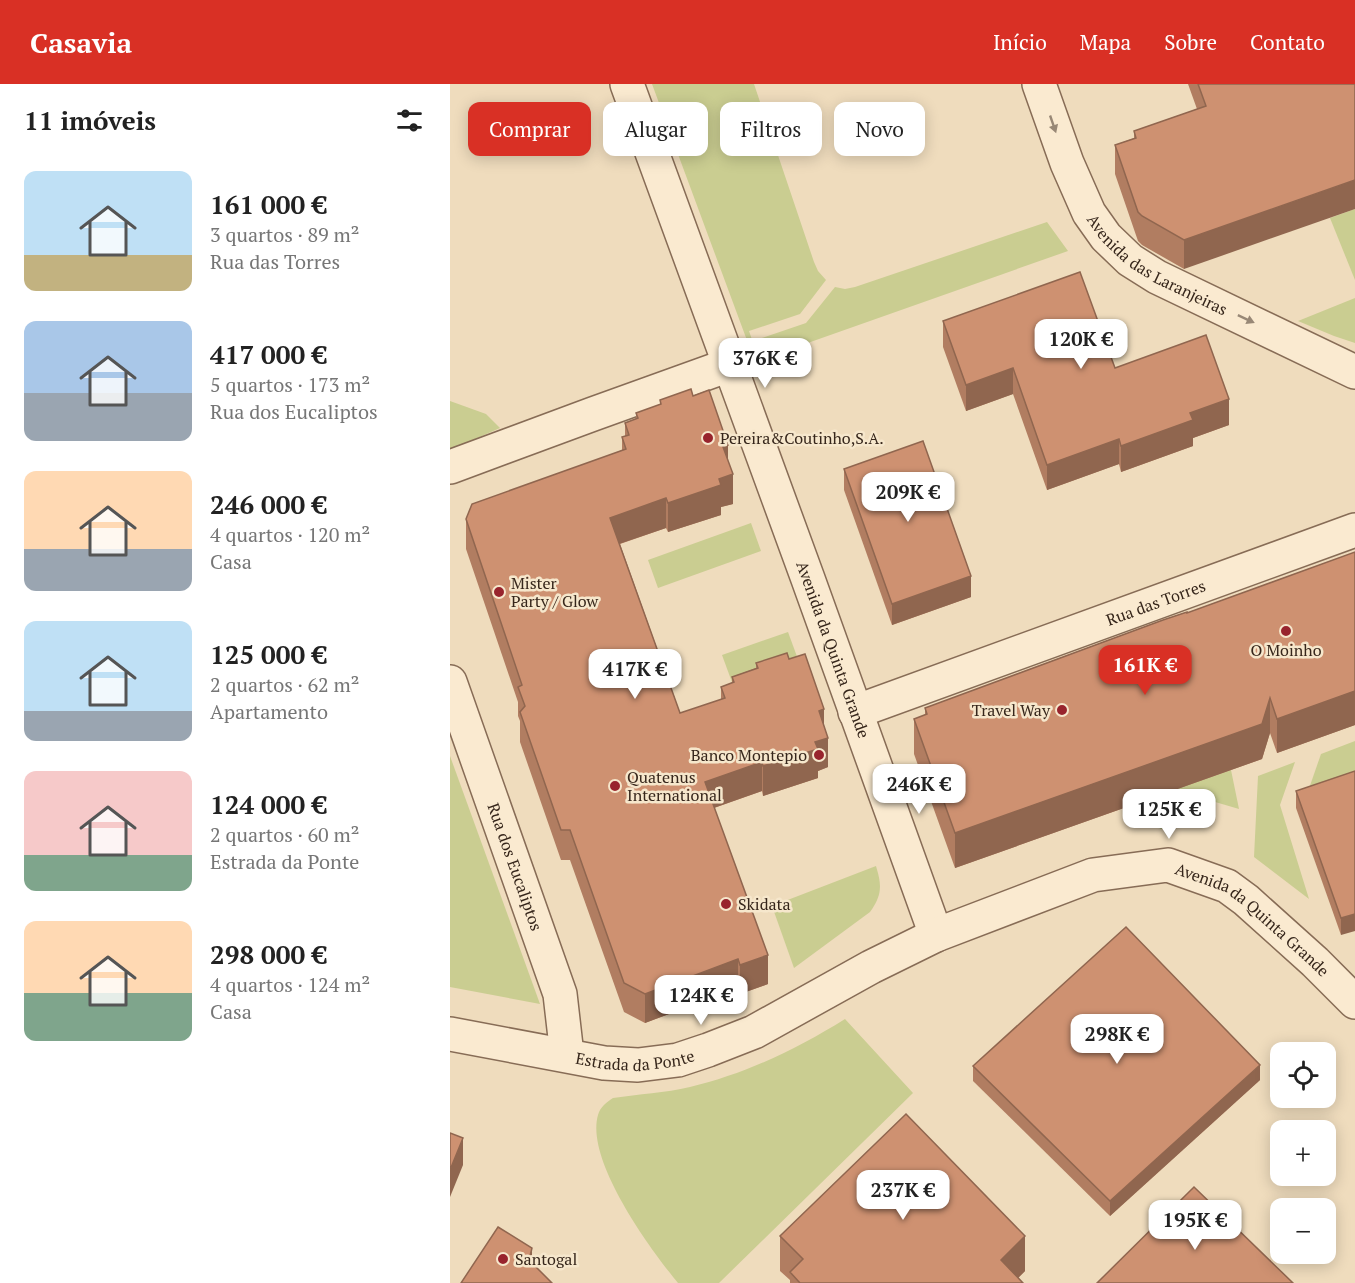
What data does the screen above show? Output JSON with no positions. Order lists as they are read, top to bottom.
{
  "streets": {
    "street": [
      "Avenida das Laranjeiras",
      "Rua das Torres",
      "Avenida da Quinta Grande",
      "Rua dos Eucaliptos",
      "Estrada da Ponte"
    ]
  },
  "crossings": [
    ["Rua das Torres", "Avenida da Quinta Grande"],
    ["Avenida da Quinta Grande", "Estrada da Ponte"],
    ["Rua dos Eucaliptos", "Estrada da Ponte"]
  ],
  "one_way": ["Avenida das Laranjeiras"],
  "places": [
    "Pereira&Coutinho,S.A.",
    "Mister Party / Glow",
    "O Moinho",
    "Travel Way",
    "Banco Montepio",
    "Quatenus International",
    "Skidata",
    "Santogal"
  ],
  "page": {
    "header": "Casavia",
    "nav": [
      "Início",
      "Mapa",
      "Sobre",
      "Contato"
    ],
    "heading": "11 imóveis",
    "chip": [
      "Comprar",
      "Alugar",
      "Filtros",
      "Novo"
    ],
    "list": [
      {
        "name": "161 000 €",
        "note": "3 quartos · 89 m² · Rua das Torres"
      },
      {
        "name": "417 000 €",
        "note": "5 quartos · 173 m² · Rua dos Eucaliptos"
      },
      {
        "name": "246 000 €",
        "note": "4 quartos · 120 m² · Casa"
      },
      {
        "name": "125 000 €",
        "note": "2 quartos · 62 m² · Apartamento"
      },
      {
        "name": "124 000 €",
        "note": "2 quartos · 60 m² · Estrada da Ponte"
      },
      {
        "name": "298 000 €",
        "note": "4 quartos · 124 m² · Casa"
      }
    ],
    "price": [
      "120K €",
      "376K €",
      "209K €",
      "161K €",
      "417K €",
      "246K €",
      "125K €",
      "124K €",
      "298K €",
      "237K €",
      "195K €"
    ],
    "map_buttons": ["+", "−"]
  }
}
